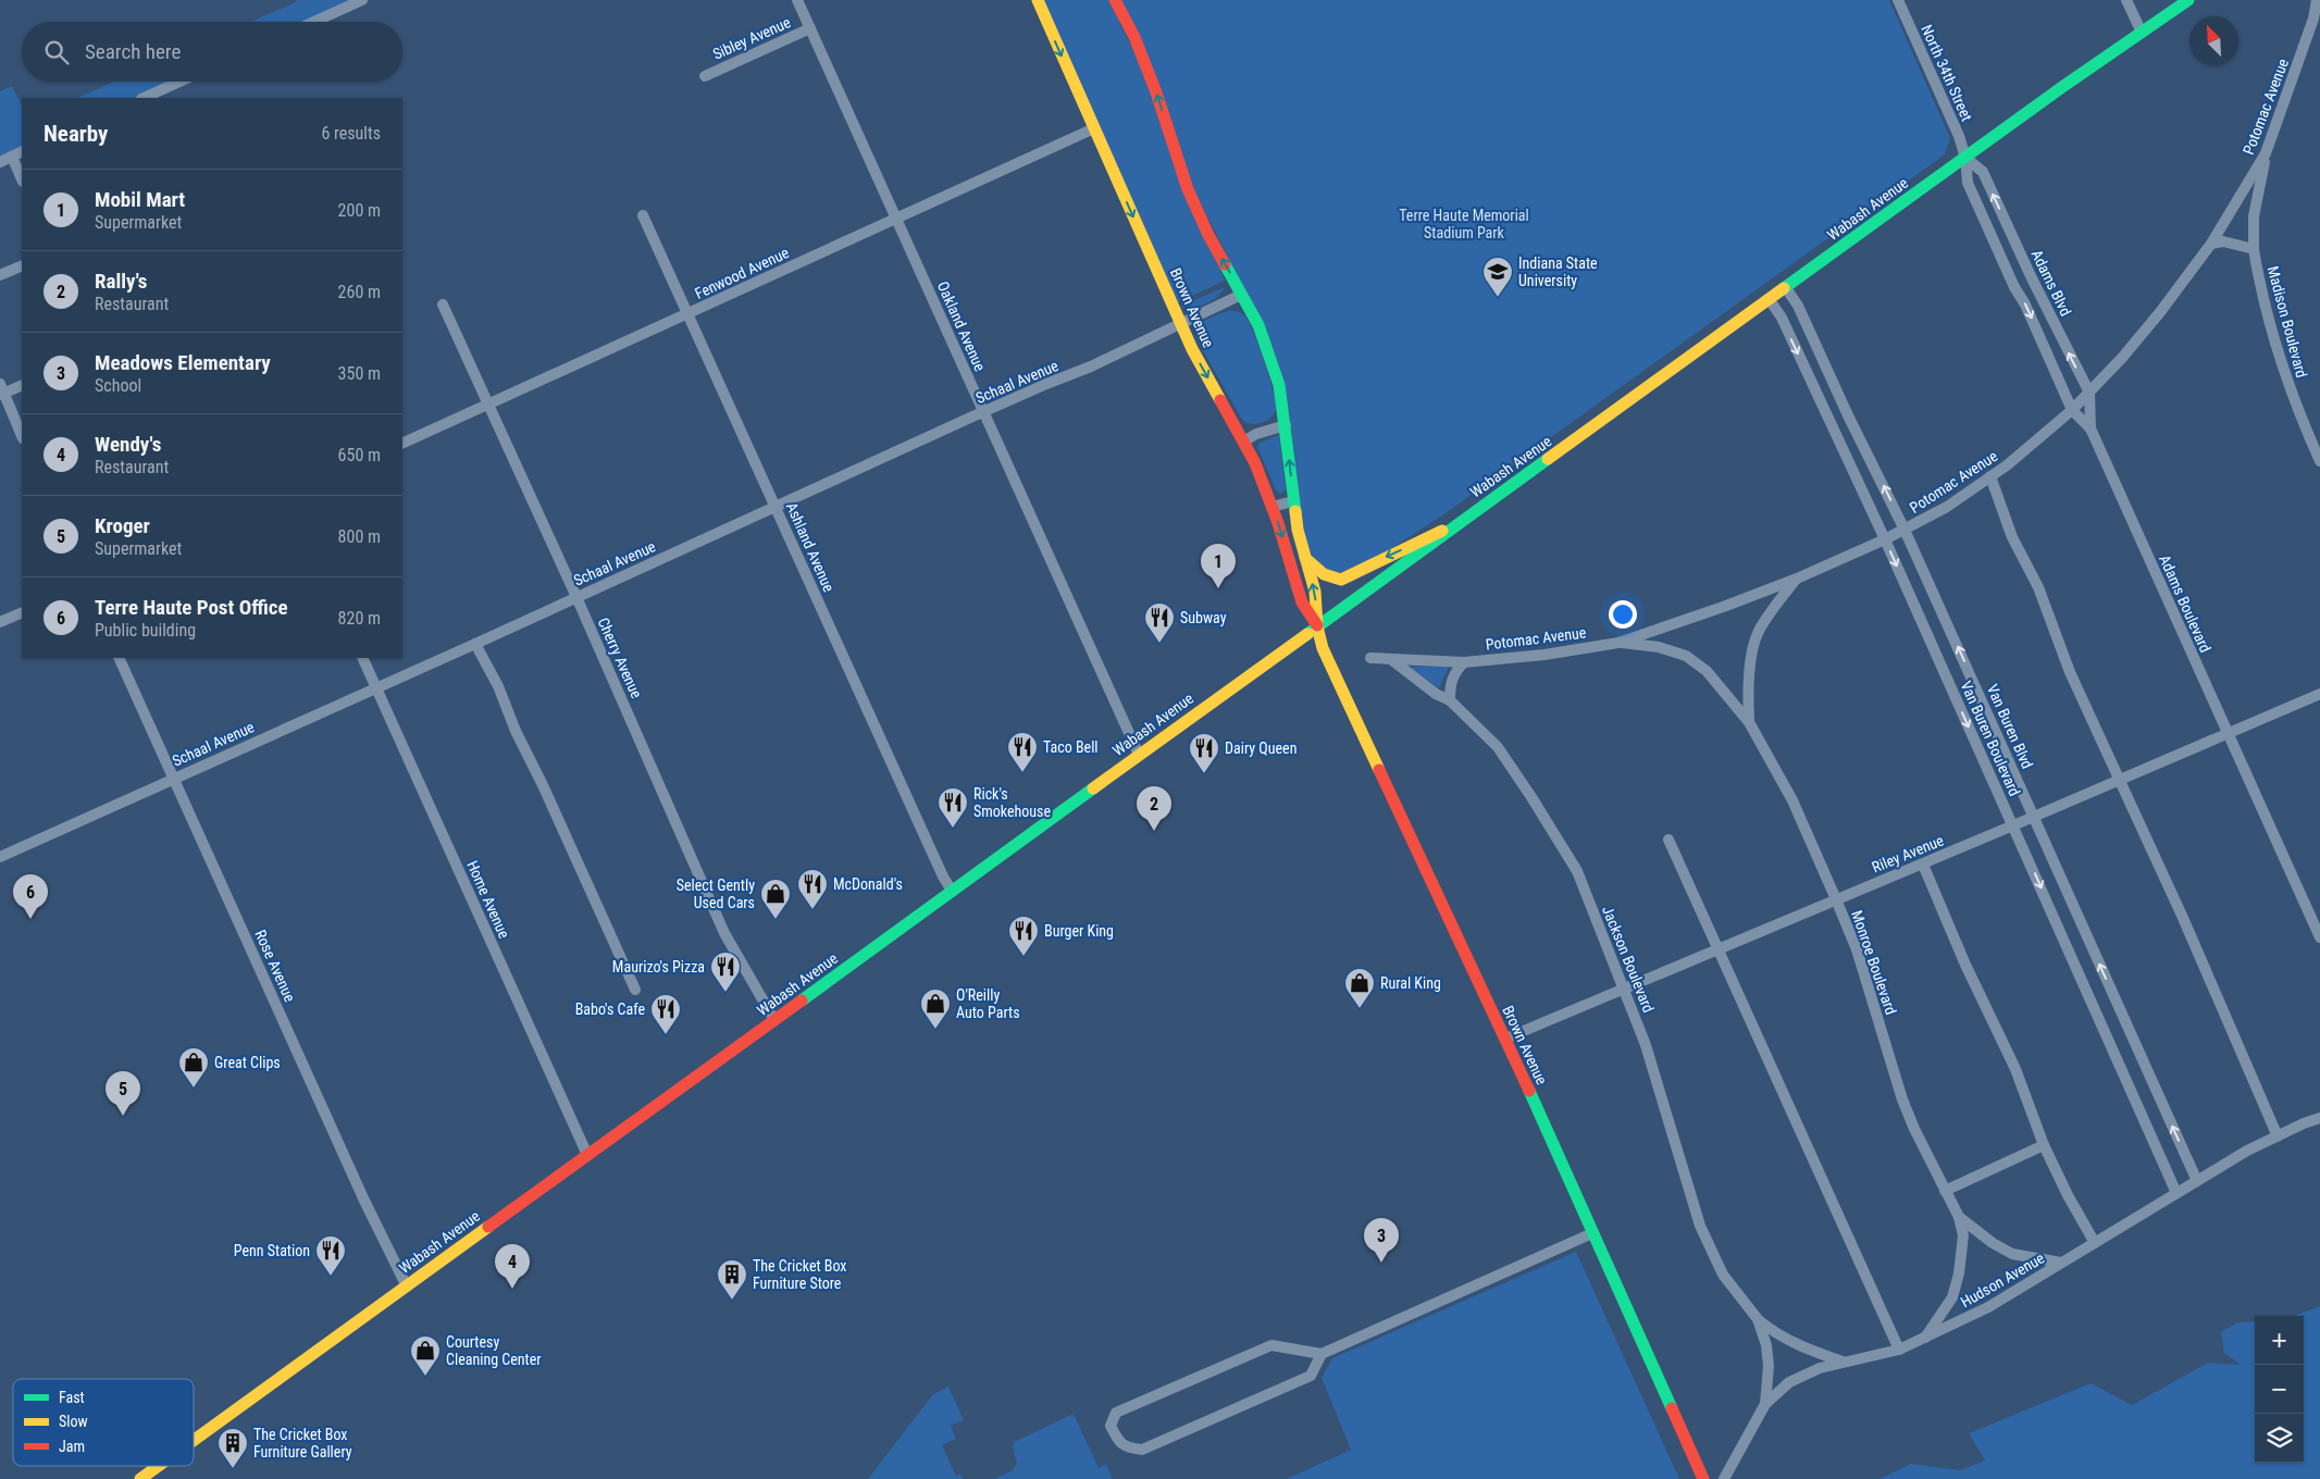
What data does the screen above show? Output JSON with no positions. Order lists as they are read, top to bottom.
{
  "streets": {
    "main road": ["Wabash Avenue", "Brown Avenue"],
    "street": [
      "Sibley Avenue",
      "North 34th Street",
      "Potomac Avenue",
      "Fenwood Avenue",
      "Adams Blvd",
      "Madison Boulevard",
      "Oakland Avenue",
      "Schaal Avenue",
      "Ashland Avenue",
      "Adams Boulevard",
      "Cherry Avenue",
      "Van Buren Blvd",
      "Van Buren Boulevard",
      "Riley Avenue",
      "Home Avenue",
      "Jackson Boulevard",
      "Monroe Boulevard",
      "Rose Avenue",
      "Hudson Avenue"
    ]
  },
  "crossings": [
    ["Sibley Avenue", "Oakland Avenue"],
    ["North 34th Street", "Wabash Avenue"],
    ["North 34th Street", "Adams Blvd"],
    ["North 34th Street", "Adams Boulevard"],
    ["Potomac Avenue", "Adams Blvd"],
    ["Potomac Avenue", "Madison Boulevard"],
    ["Potomac Avenue", "Adams Boulevard"],
    ["Potomac Avenue", "Van Buren Blvd"],
    ["Potomac Avenue", "Van Buren Boulevard"],
    ["Potomac Avenue", "Jackson Boulevard"],
    ["Potomac Avenue", "Monroe Boulevard"],
    ["Wabash Avenue", "Adams Blvd"],
    ["Wabash Avenue", "Brown Avenue"],
    ["Wabash Avenue", "Oakland Avenue"],
    ["Wabash Avenue", "Ashland Avenue"],
    ["Wabash Avenue", "Adams Boulevard"],
    ["Wabash Avenue", "Cherry Avenue"],
    ["Wabash Avenue", "Van Buren Blvd"],
    ["Wabash Avenue", "Van Buren Boulevard"],
    ["Wabash Avenue", "Home Avenue"],
    ["Wabash Avenue", "Rose Avenue"],
    ["Fenwood Avenue", "Brown Avenue"],
    ["Fenwood Avenue", "Oakland Avenue"],
    ["Fenwood Avenue", "Ashland Avenue"],
    ["Fenwood Avenue", "Cherry Avenue"],
    ["Adams Blvd", "Adams Boulevard"],
    ["Brown Avenue", "Schaal Avenue"],
    ["Brown Avenue", "Riley Avenue"],
    ["Oakland Avenue", "Schaal Avenue"],
    ["Schaal Avenue", "Ashland Avenue"],
    ["Schaal Avenue", "Cherry Avenue"],
    ["Schaal Avenue", "Home Avenue"],
    ["Schaal Avenue", "Rose Avenue"],
    ["Adams Boulevard", "Riley Avenue"],
    ["Van Buren Blvd", "Riley Avenue"],
    ["Van Buren Blvd", "Hudson Avenue"],
    ["Van Buren Boulevard", "Riley Avenue"],
    ["Van Buren Boulevard", "Hudson Avenue"],
    ["Riley Avenue", "Jackson Boulevard"],
    ["Riley Avenue", "Monroe Boulevard"],
    ["Jackson Boulevard", "Hudson Avenue"],
    ["Monroe Boulevard", "Hudson Avenue"]
  ],
  "one_way": ["Adams Blvd", "Van Buren Boulevard"],
  "parks": ["Terre Haute Memorial Stadium Park"],
  "places": {
    "school or university": ["Indiana State University"],
    "restaurant": [
      "Subway",
      "Taco Bell",
      "Dairy Queen",
      "Rick's Smokehouse",
      "McDonald's",
      "Burger King",
      "Maurizo's Pizza",
      "Babo's Cafe",
      "Penn Station"
    ],
    "shop": [
      "Select Gently Used Cars",
      "Rural King",
      "O'Reilly Auto Parts",
      "Great Clips",
      "Courtesy Cleaning Center"
    ],
    "building": ["The Cricket Box Furniture Store", "The Cricket Box Furniture Gallery"]
  },
  "legend": ["Fast", "Slow", "Jam"],
  "north": "top left",
  "page": {
    "search": "Search here",
    "heading": ["Nearby", "6 results"],
    "list": [
      {
        "mark": "1",
        "name": "Mobil Mart",
        "note": "Supermarket",
        "value": "200 m"
      },
      {
        "mark": "2",
        "name": "Rally's",
        "note": "Restaurant",
        "value": "260 m"
      },
      {
        "mark": "3",
        "name": "Meadows Elementary",
        "note": "School",
        "value": "350 m"
      },
      {
        "mark": "4",
        "name": "Wendy's",
        "note": "Restaurant",
        "value": "650 m"
      },
      {
        "mark": "5",
        "name": "Kroger",
        "note": "Supermarket",
        "value": "800 m"
      },
      {
        "mark": "6",
        "name": "Terre Haute Post Office",
        "note": "Public building",
        "value": "820 m"
      }
    ],
    "pins": [
      "1",
      "2",
      "6",
      "5",
      "3",
      "4"
    ],
    "map_buttons": ["+", "−"]
  }
}
